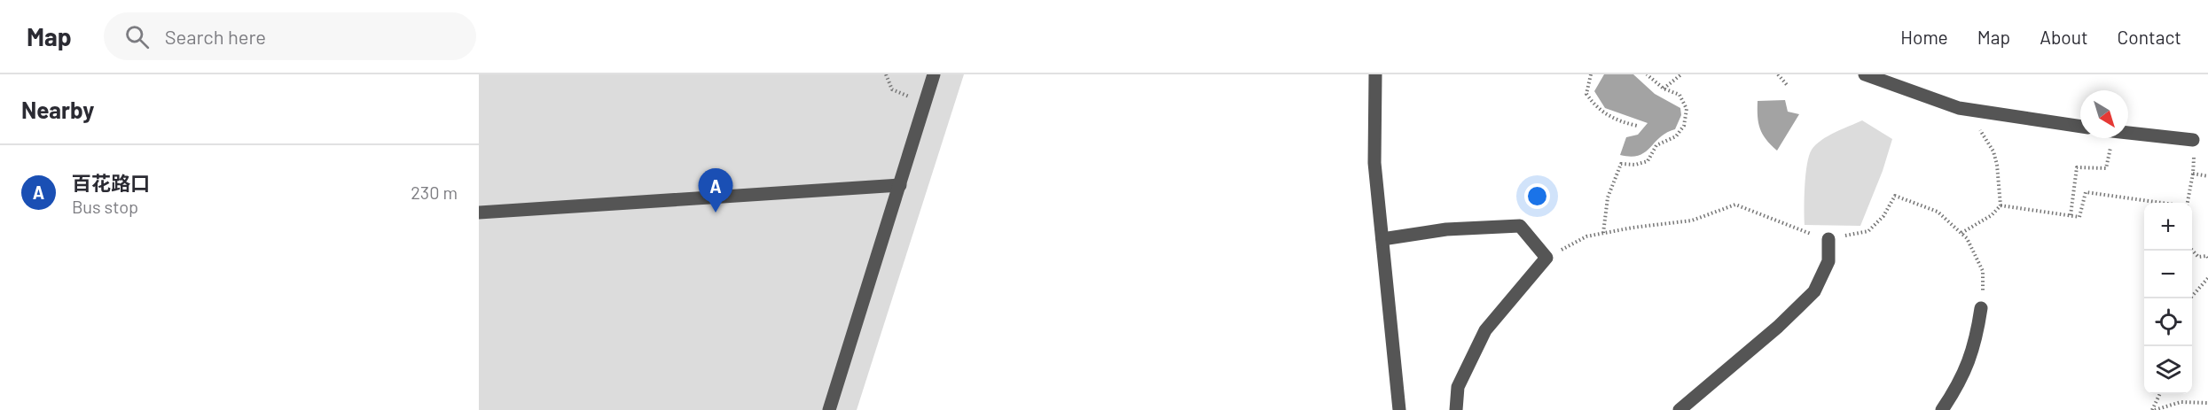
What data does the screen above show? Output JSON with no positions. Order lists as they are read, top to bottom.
{
  "north": "bottom right",
  "page": {
    "header": "Map",
    "search": "Search here",
    "nav": [
      "Home",
      "Map",
      "About",
      "Contact"
    ],
    "heading": "Nearby",
    "list": [
      {
        "mark": "A",
        "name": "百花路口",
        "note": "Bus stop",
        "value": "230 m"
      }
    ],
    "pins": "A",
    "map_buttons": ["+", "−"]
  }
}
